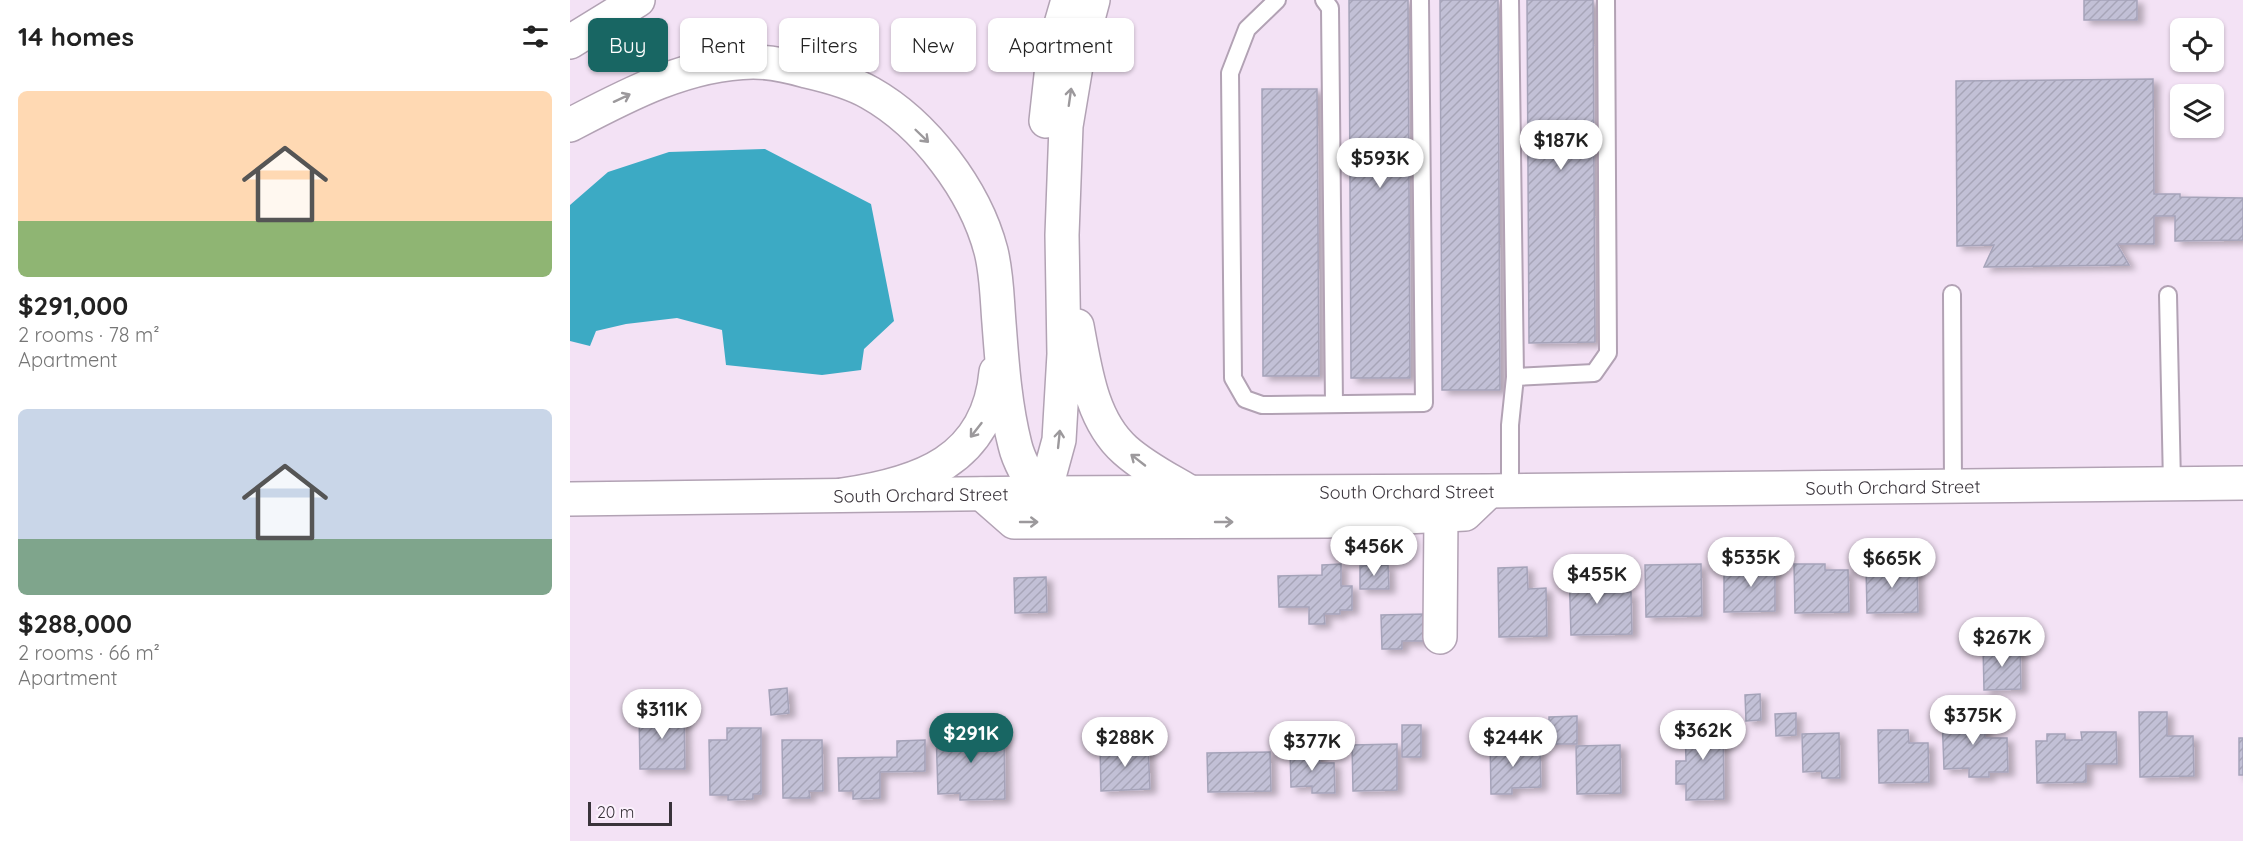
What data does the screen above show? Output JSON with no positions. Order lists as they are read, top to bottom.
{
  "streets": {
    "main road": ["South Orchard Street"]
  },
  "scale_bar": "20 m",
  "page": {
    "heading": "14 homes",
    "chip": [
      "Buy",
      "Rent",
      "Filters",
      "New",
      "Apartment"
    ],
    "list": [
      {
        "name": "$291,000",
        "note": "2 rooms · 78 m² · Apartment"
      },
      {
        "name": "$288,000",
        "note": "2 rooms · 66 m² · Apartment"
      }
    ],
    "price": [
      "$187K",
      "$593K",
      "$456K",
      "$535K",
      "$665K",
      "$455K",
      "$267K",
      "$311K",
      "$375K",
      "$362K",
      "$291K",
      "$288K",
      "$244K",
      "$377K"
    ],
    "scale": "20 m"
  }
}
